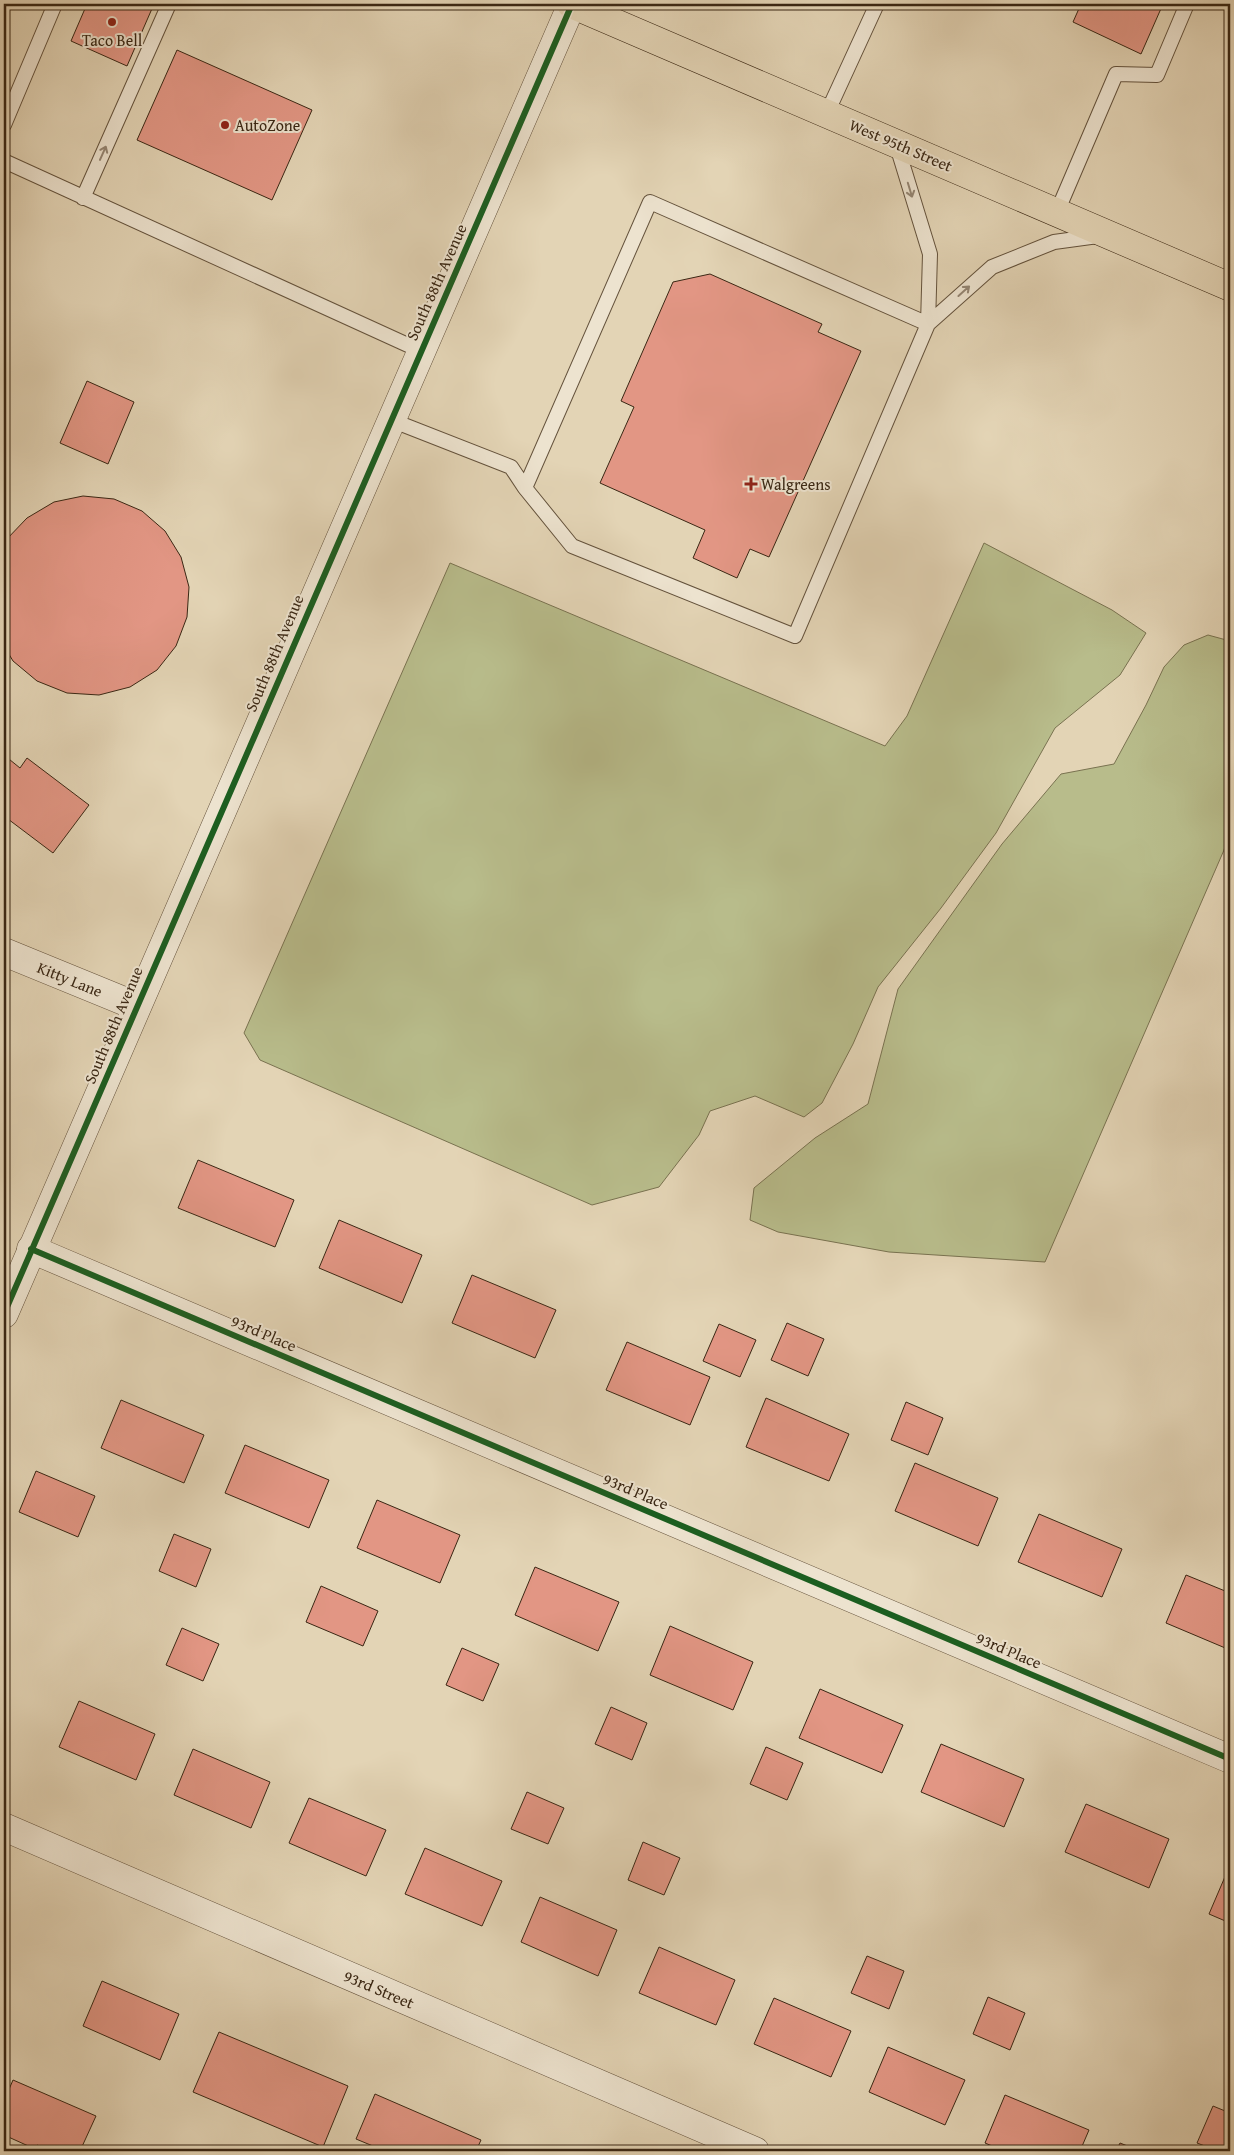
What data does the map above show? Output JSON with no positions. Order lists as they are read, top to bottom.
{
  "streets": {
    "main road": ["West 95th Street"],
    "street": [
      "South 88th Avenue",
      "Kitty Lane",
      "93rd Place",
      "93rd Street"
    ]
  },
  "crossings": [
    ["West 95th Street", "South 88th Avenue"],
    ["South 88th Avenue", "Kitty Lane"],
    ["South 88th Avenue", "93rd Place"]
  ],
  "places": {
    "other": ["Taco Bell", "AutoZone"],
    "health": ["Walgreens"]
  }
}
